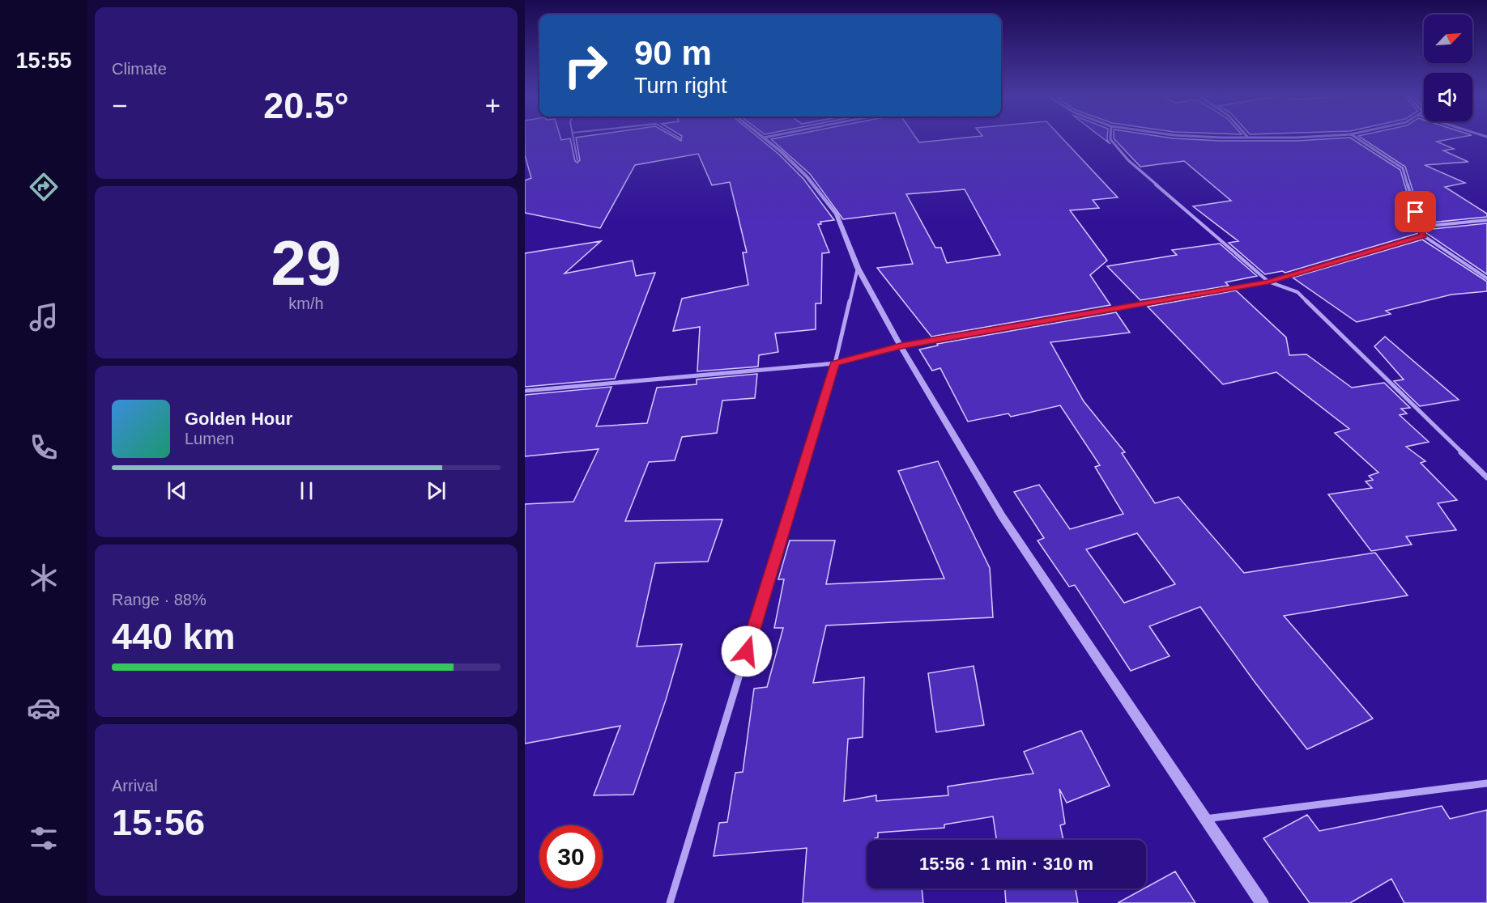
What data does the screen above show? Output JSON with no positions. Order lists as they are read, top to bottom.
{
  "north": "top right",
  "page": {
    "tabs": "15:55",
    "tile": [
      "Climate",
      ["29", "km/h"],
      ["Range · 88%", "440 km"],
      ["Arrival", "15:56"]
    ],
    "turn": ["90 m", "Turn right"],
    "heat": ["−", "20.5°", "+"],
    "song": ["Golden Hour", "Lumen"],
    "limit": "30",
    "trip": "15:56 · 1 min · 310 m"
  }
}
